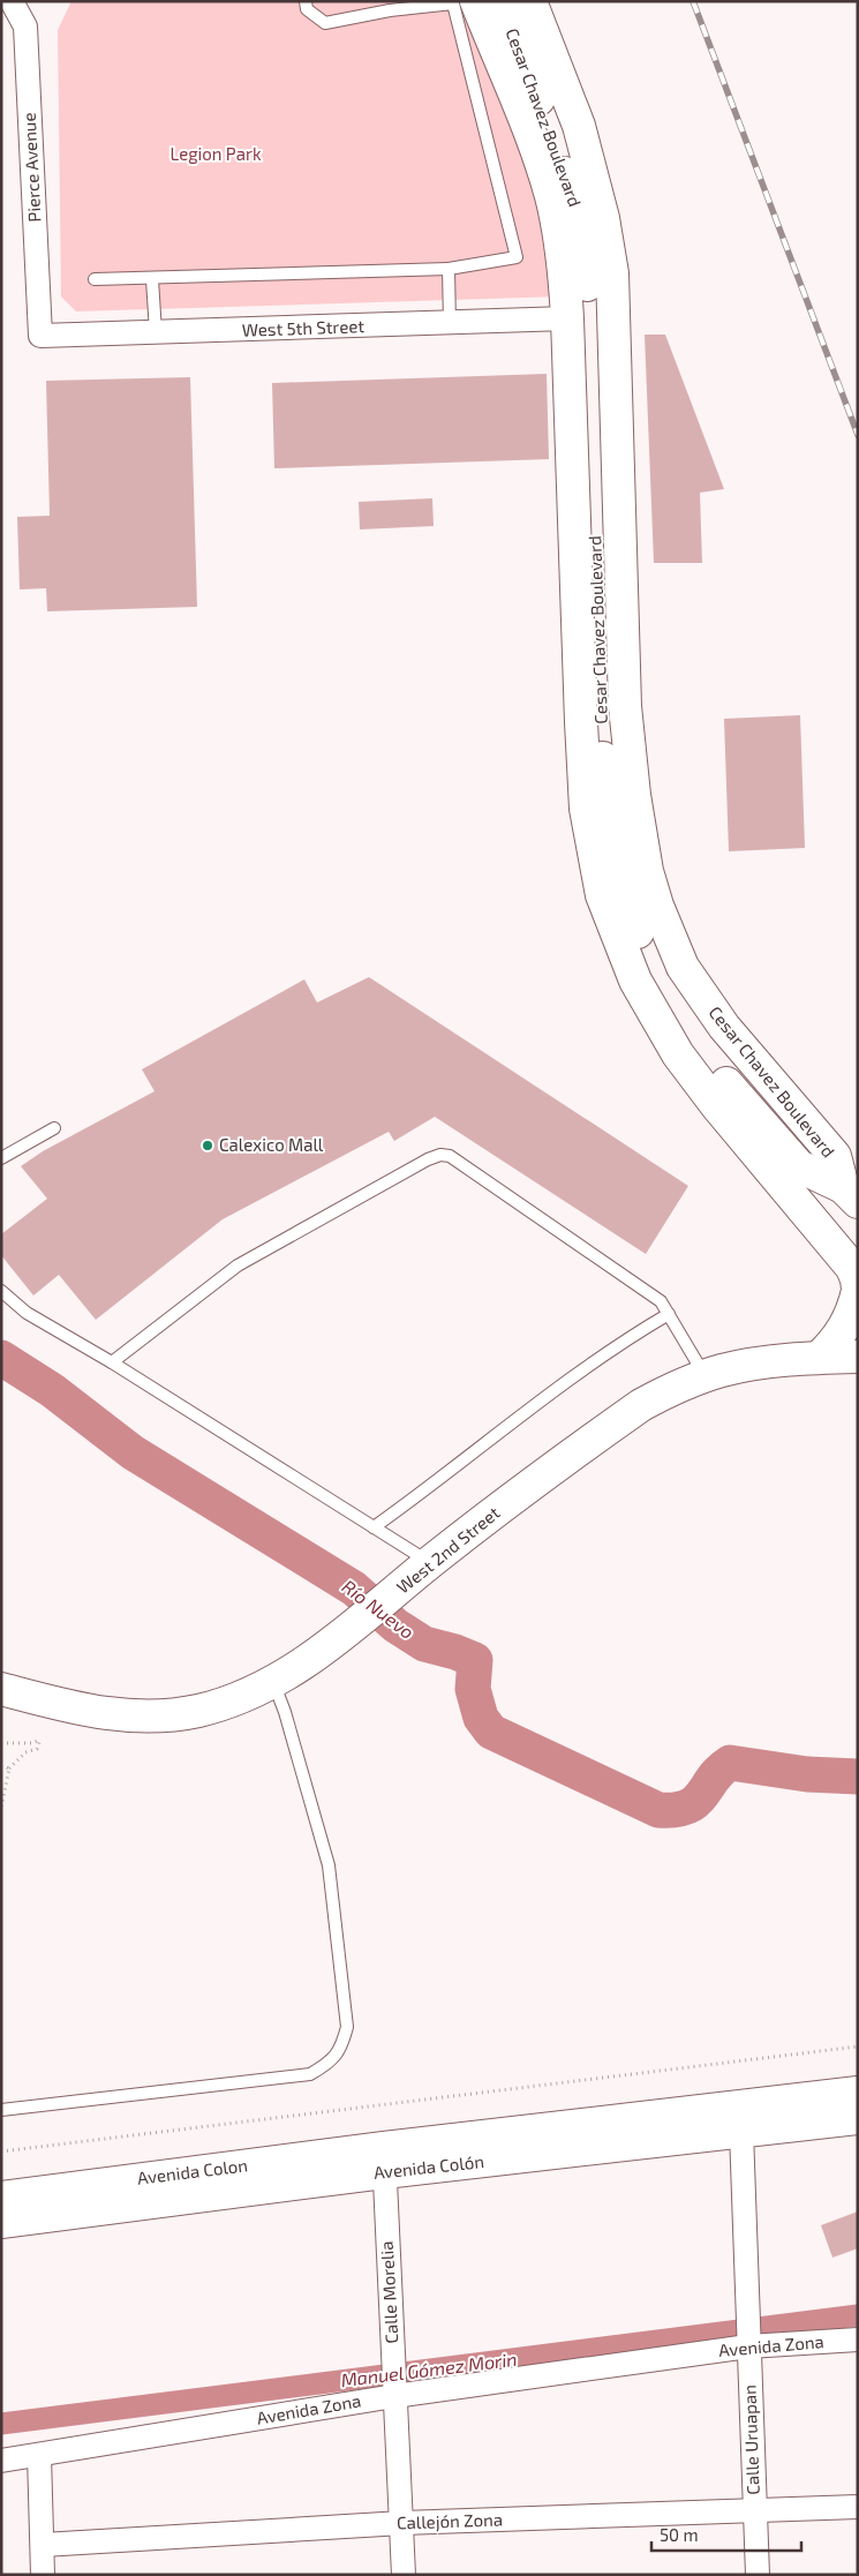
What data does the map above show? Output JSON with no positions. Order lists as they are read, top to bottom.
{
  "streets": {
    "main road": [
      "Cesar Chavez Boulevard",
      "West 2nd Street",
      "Avenida Colón",
      "Avenida Colon"
    ],
    "street": [
      "Pierce Avenue",
      "West 5th Street",
      "Calle Morelia",
      "Avenida Zona",
      "Calle Uruapan",
      "Callejón Zona"
    ]
  },
  "crossings": [
    ["Pierce Avenue", "West 5th Street"],
    ["Avenida Colón", "Avenida Colon"],
    ["Avenida Colón", "Calle Morelia"],
    ["Avenida Colón", "Calle Uruapan"],
    ["Avenida Colon", "Calle Morelia"],
    ["Calle Morelia", "Avenida Zona"],
    ["Calle Morelia", "Callejón Zona"],
    ["Avenida Zona", "Calle Uruapan"],
    ["Calle Uruapan", "Callejón Zona"]
  ],
  "water": ["Río Nuevo", "Manuel Gómez Morin"],
  "parks": ["Legion Park"],
  "places": ["Calexico Mall"],
  "scale_bar": "50 m"
}
